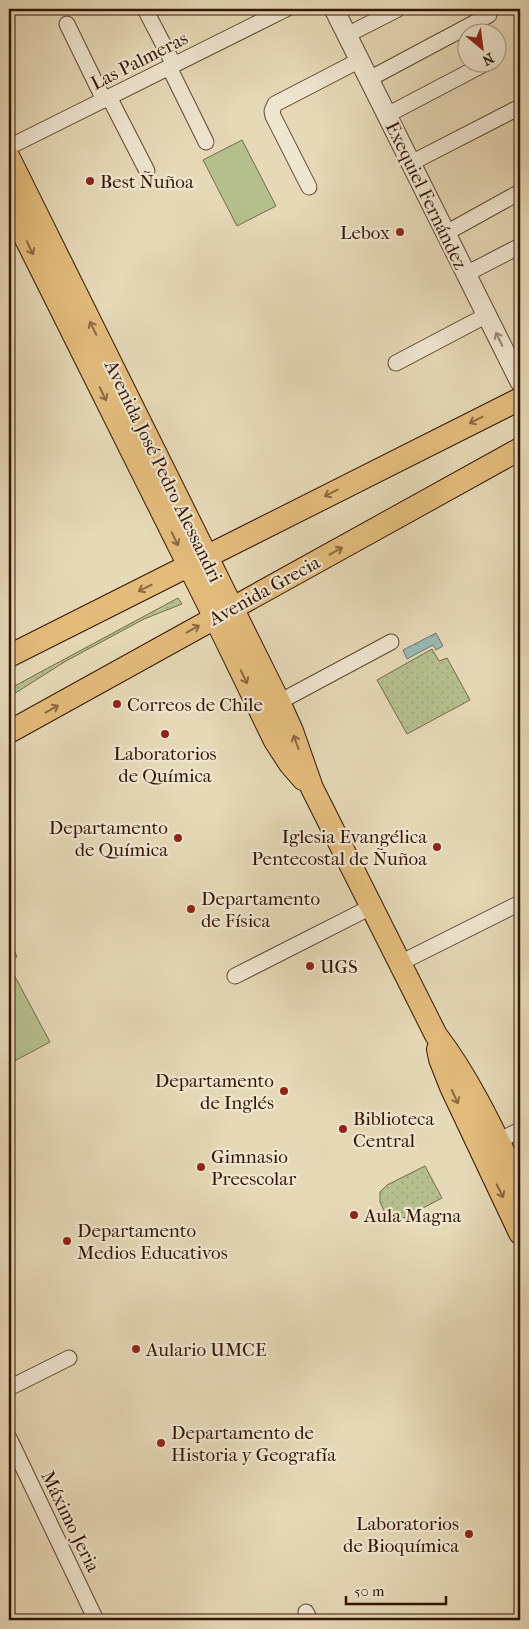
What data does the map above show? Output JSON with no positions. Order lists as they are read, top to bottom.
{
  "streets": {
    "main road": ["Avenida José Pedro Alessandri", "Avenida Grecia"],
    "street": ["Las Palmeras", "Exequiel Fernández", "Máximo Jeria"]
  },
  "crossings": [
    ["Avenida José Pedro Alessandri", "Avenida Grecia"]
  ],
  "places": [
    "Best Ñuñoa",
    "Lebox",
    "Correos de Chile",
    "Laboratorios de Química",
    "Departamento de Química",
    "Iglesia Evangélica Pentecostal de Ñuñoa",
    "Departamento de Física",
    "UGS",
    "Departamento de Inglés",
    "Biblioteca Central",
    "Gimnasio Preescolar",
    "Aula Magna",
    "Departamento Medios Educativos",
    "Aulario UMCE",
    "Departamento de Historia y Geografía",
    "Laboratorios de Bioquímica"
  ],
  "scale_bar": "50 m",
  "north": "bottom right"
}
